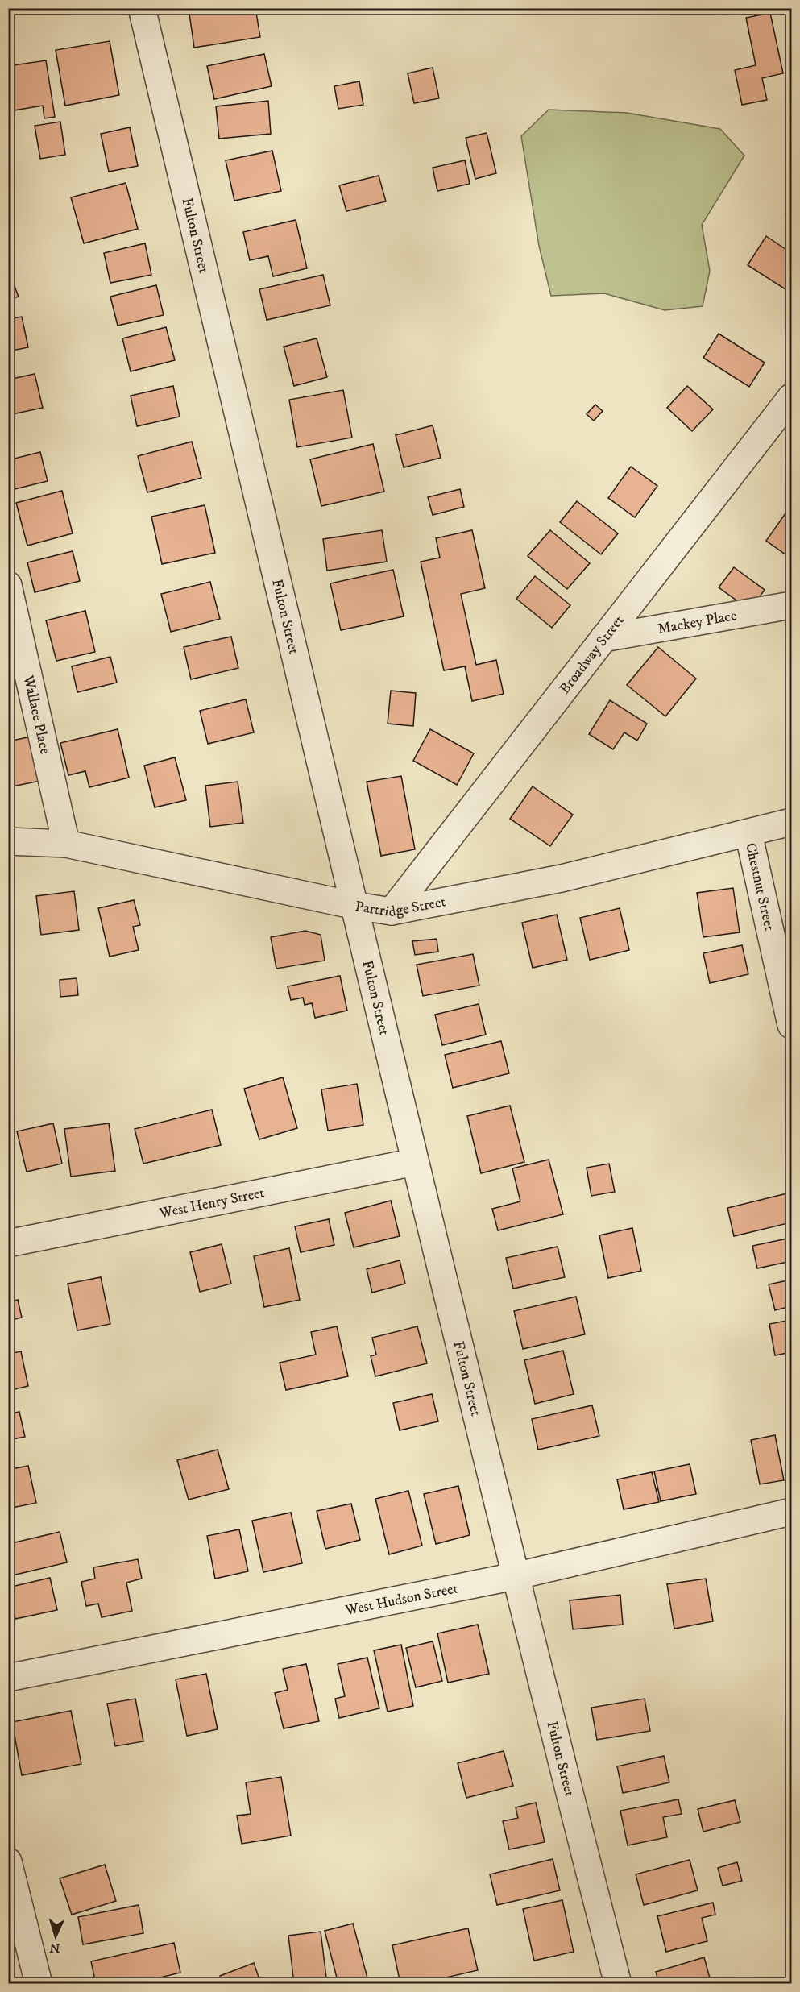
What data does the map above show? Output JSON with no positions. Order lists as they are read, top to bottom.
{
  "streets": {
    "street": [
      "Fulton Street",
      "Mackey Place",
      "Broadway Street",
      "Wallace Place",
      "Chestnut Street",
      "Partridge Street",
      "West Henry Street",
      "West Hudson Street"
    ]
  },
  "crossings": [
    ["Fulton Street", "Partridge Street"],
    ["Fulton Street", "West Henry Street"],
    ["Fulton Street", "West Hudson Street"],
    ["Mackey Place", "Broadway Street"],
    ["Broadway Street", "Partridge Street"],
    ["Wallace Place", "Partridge Street"],
    ["Chestnut Street", "Partridge Street"]
  ],
  "north": "bottom"
}
